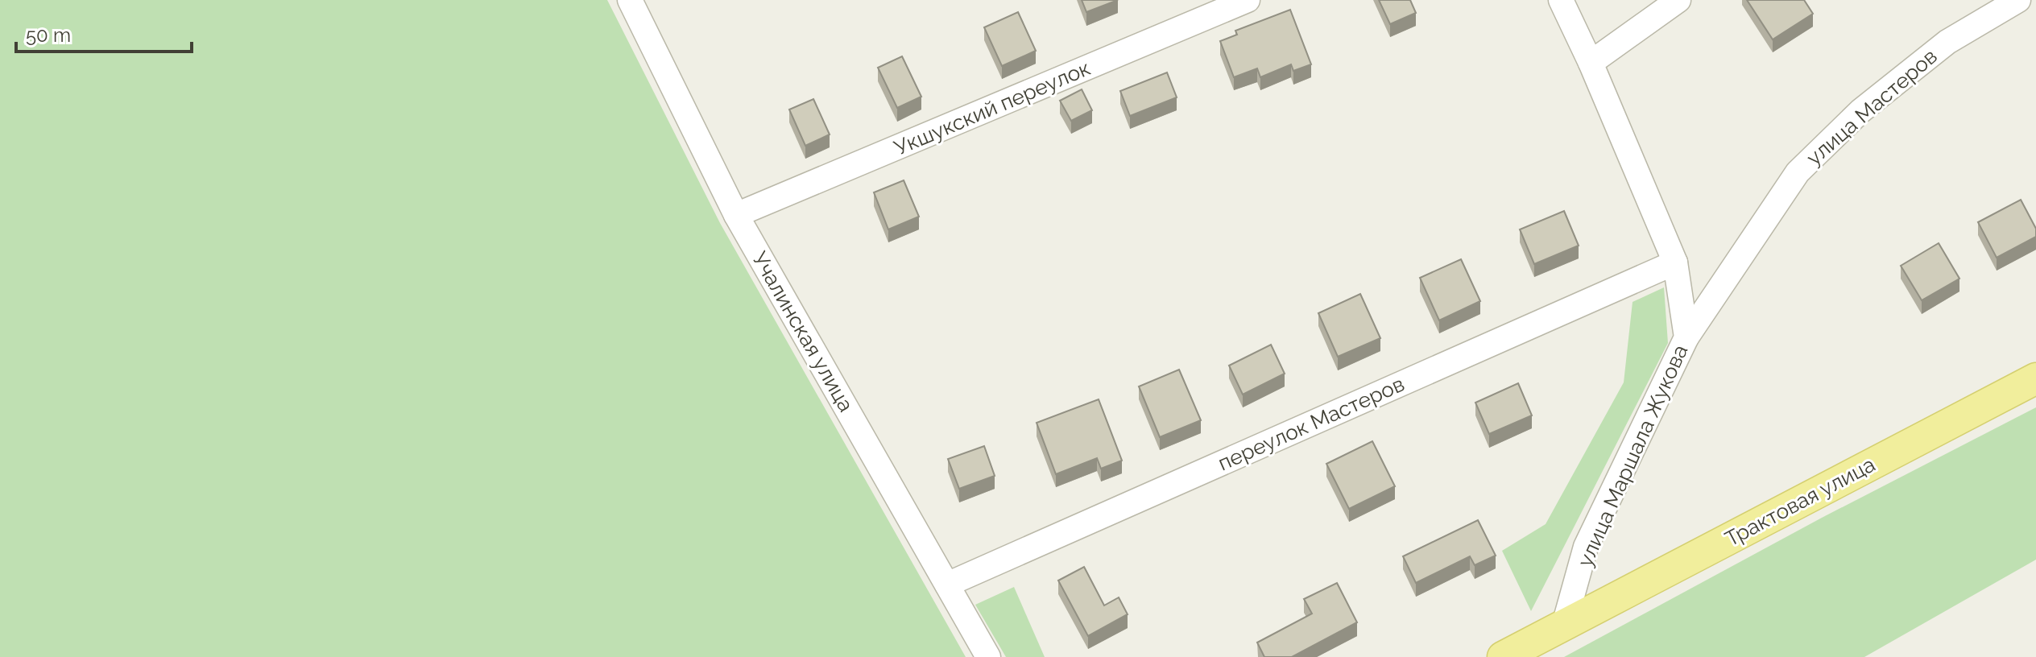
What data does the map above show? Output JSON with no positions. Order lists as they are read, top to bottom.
{
  "streets": {
    "main road": ["Трактовая улица"],
    "street": [
      "улица Мастеров",
      "Укшукский переулок",
      "Учалинская улица",
      "переулок Мастеров",
      "улица Маршала Жукова"
    ]
  },
  "crossings": [
    ["улица Мастеров", "улица Маршала Жукова"],
    ["Укшукский переулок", "Учалинская улица"],
    ["Учалинская улица", "переулок Мастеров"],
    ["переулок Мастеров", "улица Маршала Жукова"],
    ["улица Маршала Жукова", "Трактовая улица"]
  ],
  "scale_bar": "50 m"
}
